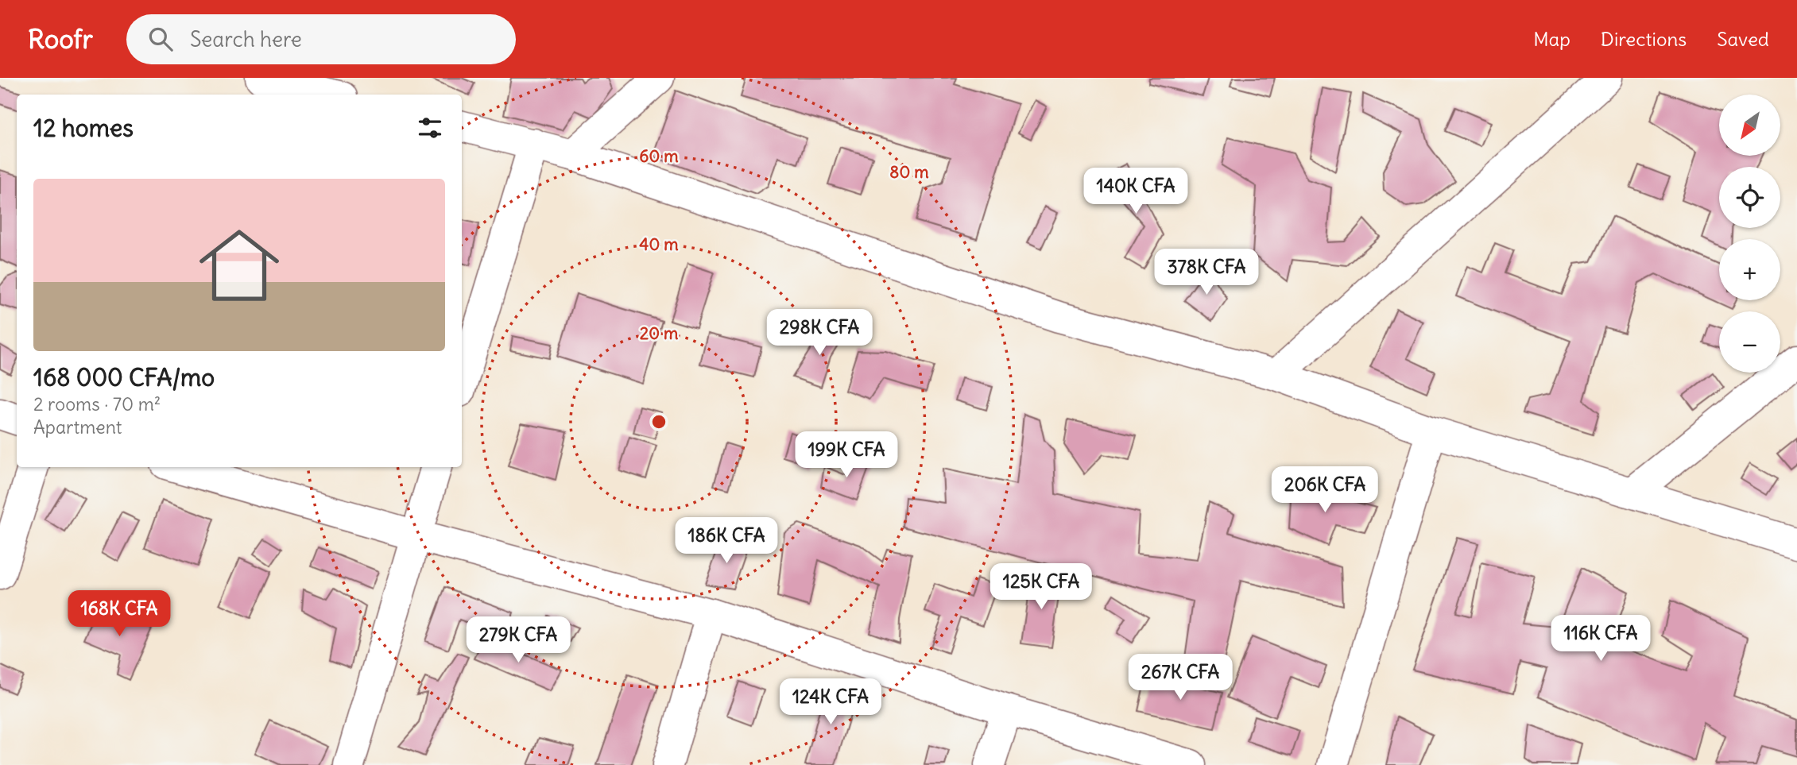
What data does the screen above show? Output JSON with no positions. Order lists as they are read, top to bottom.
{
  "north": "bottom left",
  "page": {
    "header": "Roofr",
    "search": "Search here",
    "nav": ["Map", "Directions", "Saved"],
    "map_buttons": ["+", "−"],
    "heading": "12 homes",
    "list": [
      {
        "name": "168 000 CFA/mo",
        "note": "2 rooms · 70 m² · Apartment"
      }
    ],
    "price": [
      "140K CFA",
      "378K CFA",
      "298K CFA",
      "199K CFA",
      "206K CFA",
      "186K CFA",
      "125K CFA",
      "168K CFA",
      "116K CFA",
      "279K CFA",
      "267K CFA",
      "124K CFA"
    ]
  },
  "rings": [
    "60 m",
    "80 m",
    "40 m",
    "20 m"
  ]
}
